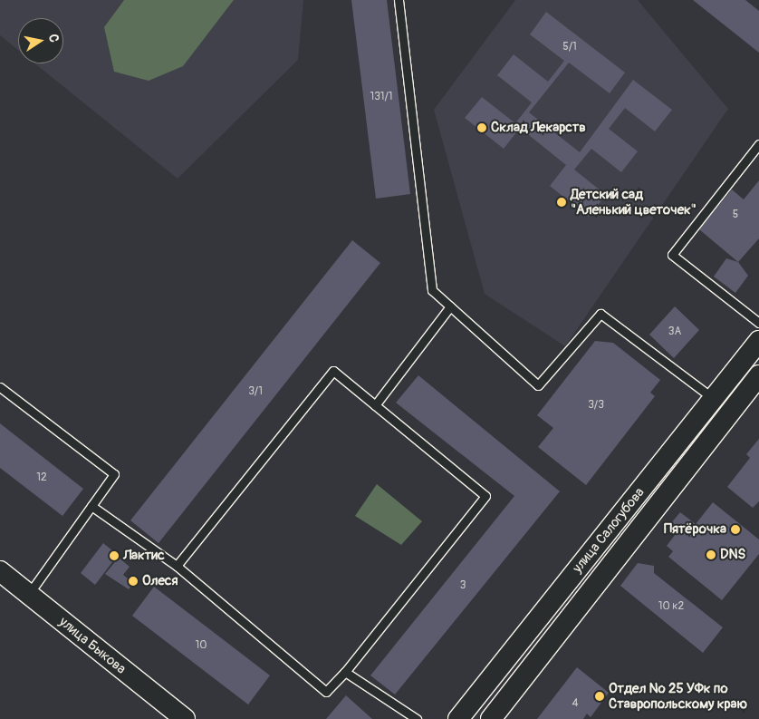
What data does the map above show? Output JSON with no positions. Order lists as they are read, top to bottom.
{
  "streets": {
    "street": ["улица Салогубова", "улица Быкова"]
  },
  "places": [
    "Склад Лекарств",
    "Детский сад \"Аленький цветочек\"",
    "Пятёрочка",
    "DNS",
    "Лактис",
    "Олеся",
    "Отдел № 25 УФк по Ставропольскому краю"
  ],
  "house_numbers": [
    "5/1",
    "131/1",
    "5",
    "3А",
    "3/1",
    "3/3",
    "12",
    "3",
    "10 к2",
    "10",
    "4"
  ],
  "north": "right"
}
